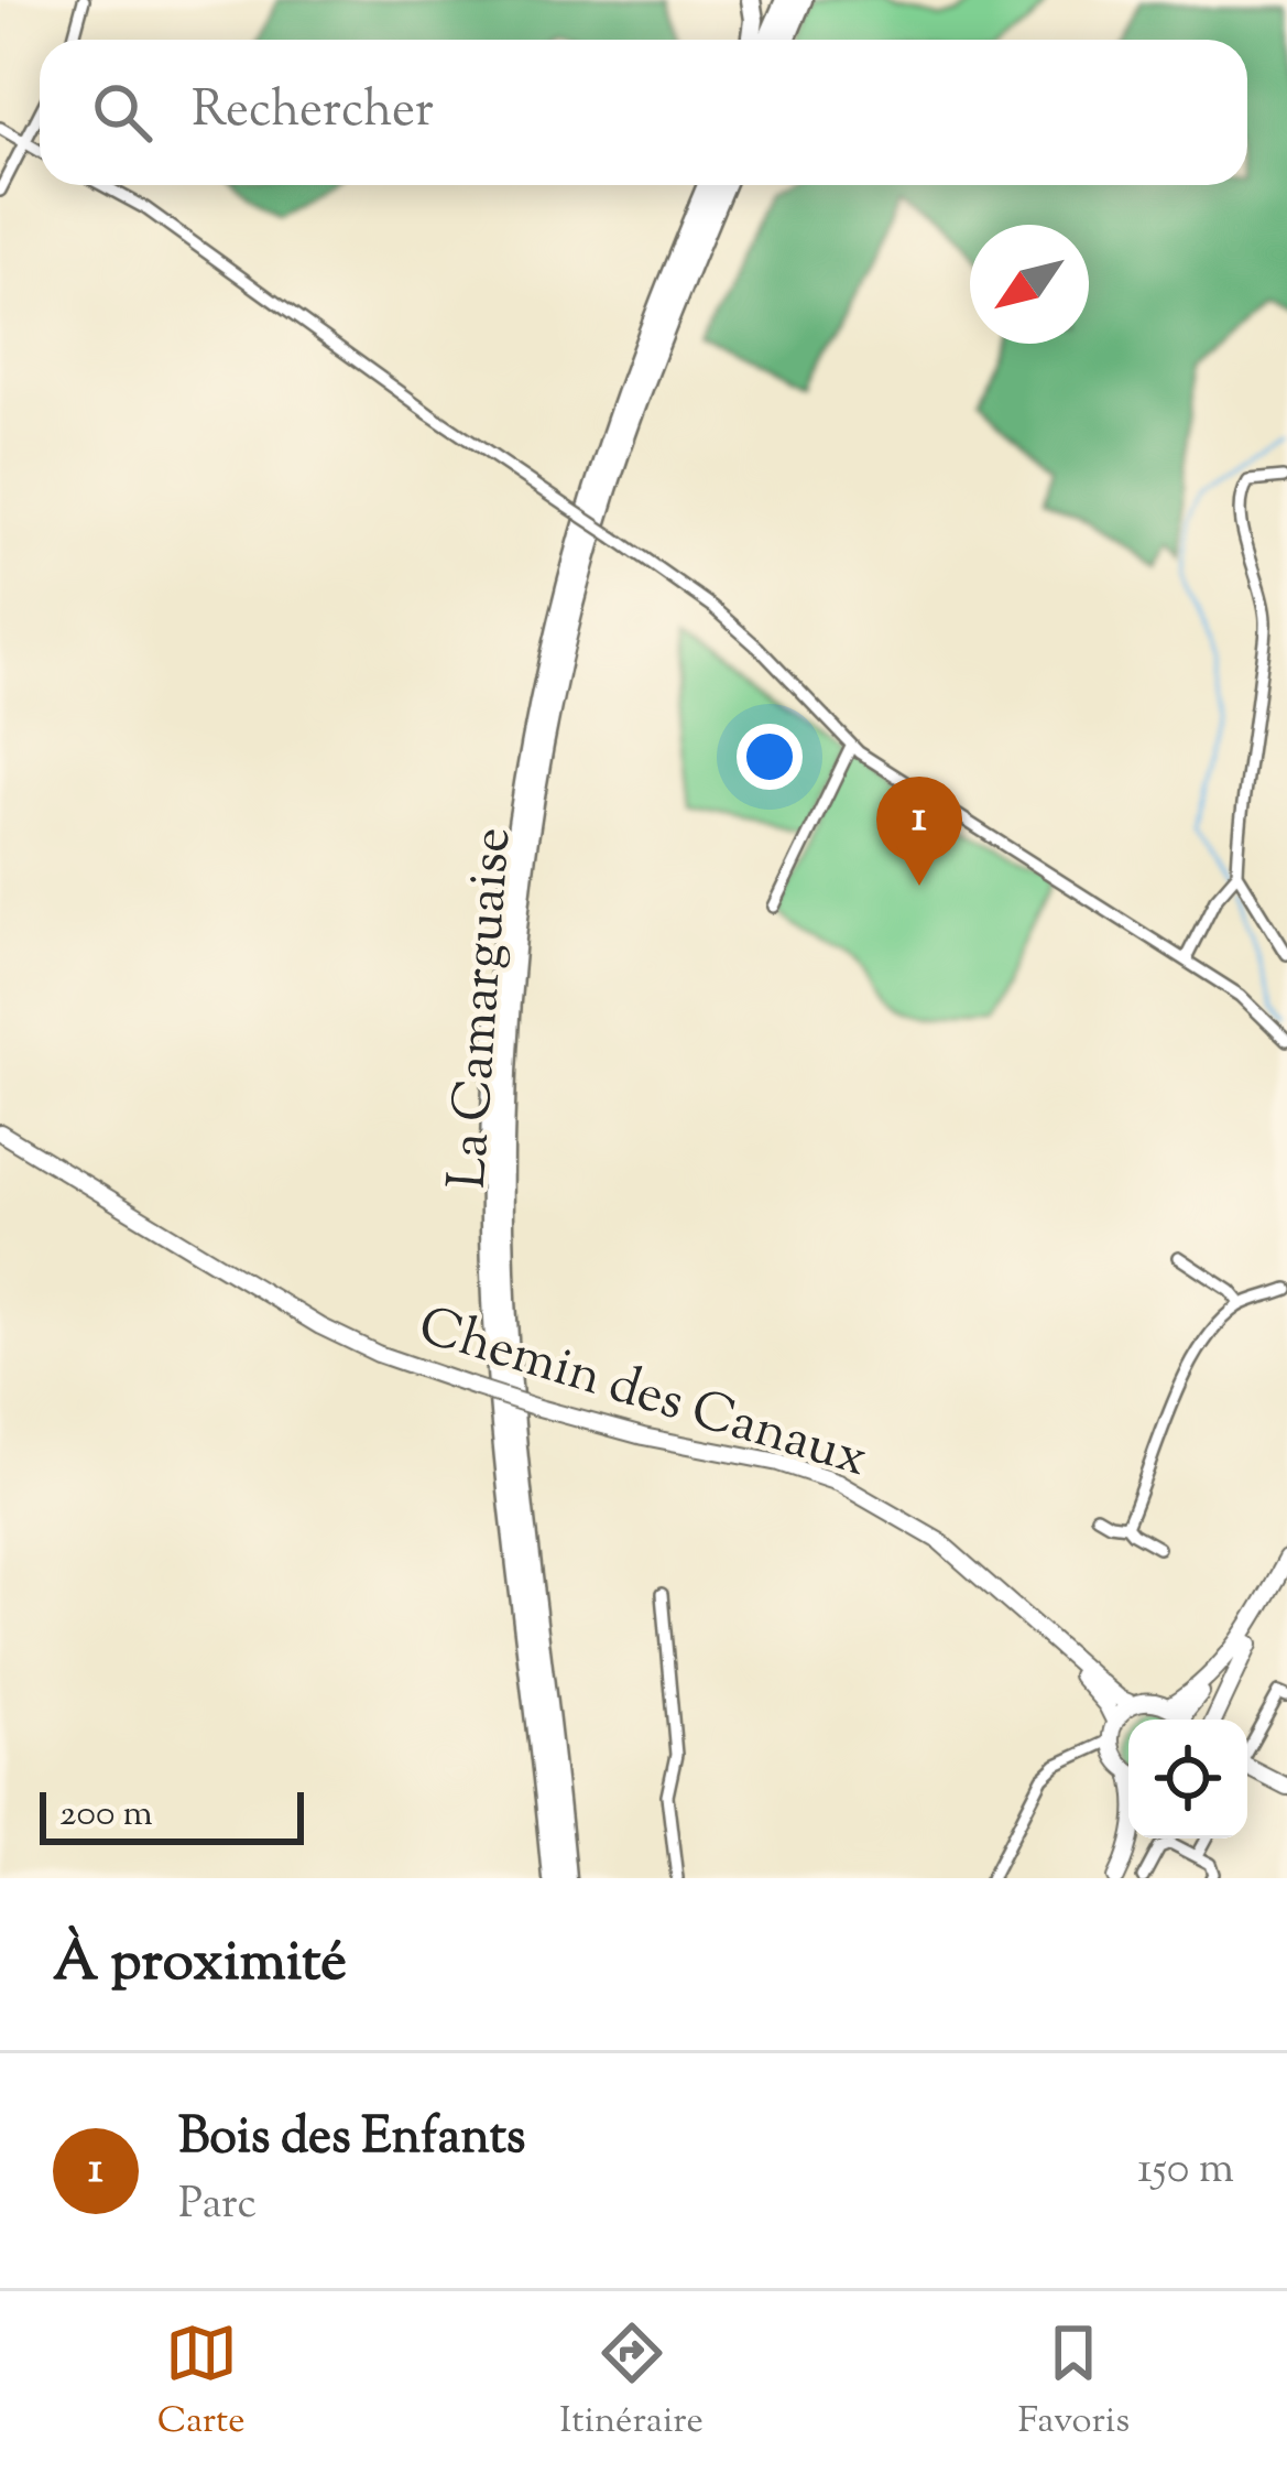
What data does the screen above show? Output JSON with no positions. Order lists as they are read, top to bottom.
{
  "streets": {
    "highway": ["La Camarguaise"],
    "main road": ["Chemin des Canaux"]
  },
  "scale_bar": "200 m",
  "north": "bottom left",
  "page": {
    "search": "Rechercher",
    "pins": "1",
    "scale": "200 m",
    "heading": "À proximité",
    "list": [
      {
        "mark": "1",
        "name": "Bois des Enfants",
        "note": "Parc",
        "value": "150 m"
      }
    ],
    "nav": ["Carte", "Itinéraire", "Favoris"]
  }
}
